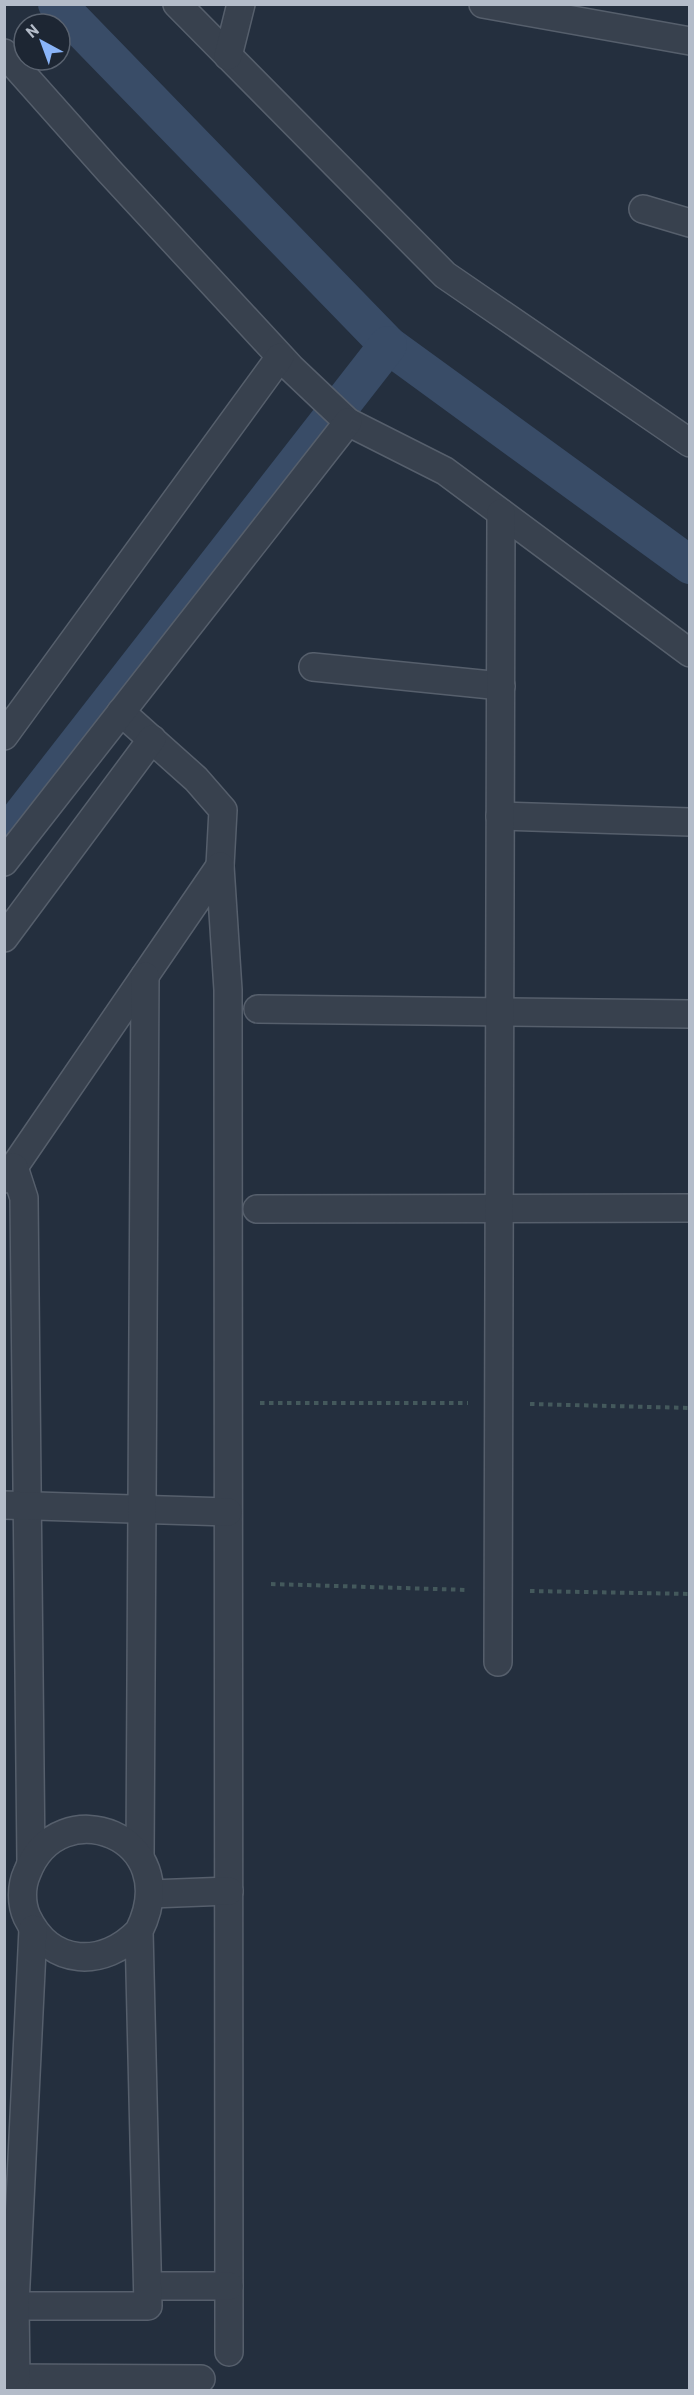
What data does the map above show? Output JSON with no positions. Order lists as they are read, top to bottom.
{
  "north": "top left"
}
